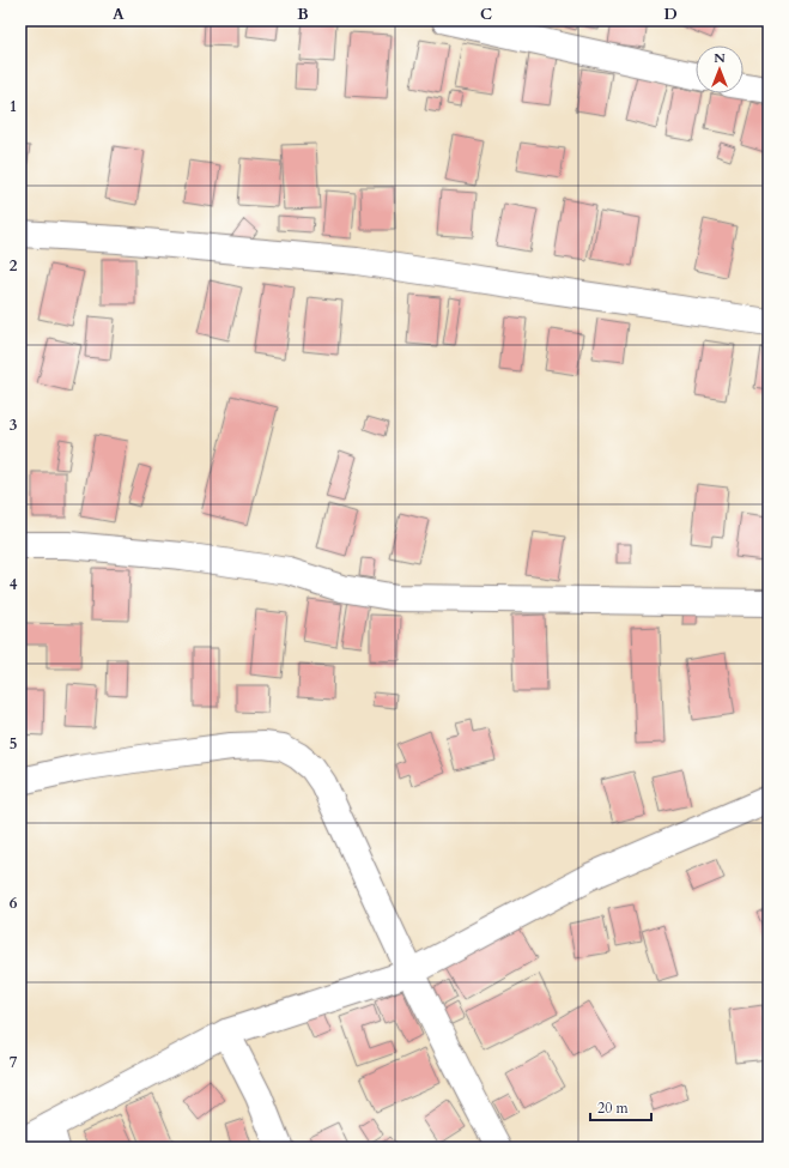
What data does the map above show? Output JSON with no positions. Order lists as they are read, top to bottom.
{
  "scale_bar": "20 m",
  "north": "top",
  "grid": {
    "columns": [
      "A",
      "B",
      "C",
      "D"
    ],
    "rows": [
      "1",
      "2",
      "3",
      "4",
      "5",
      "6",
      "7"
    ]
  }
}
